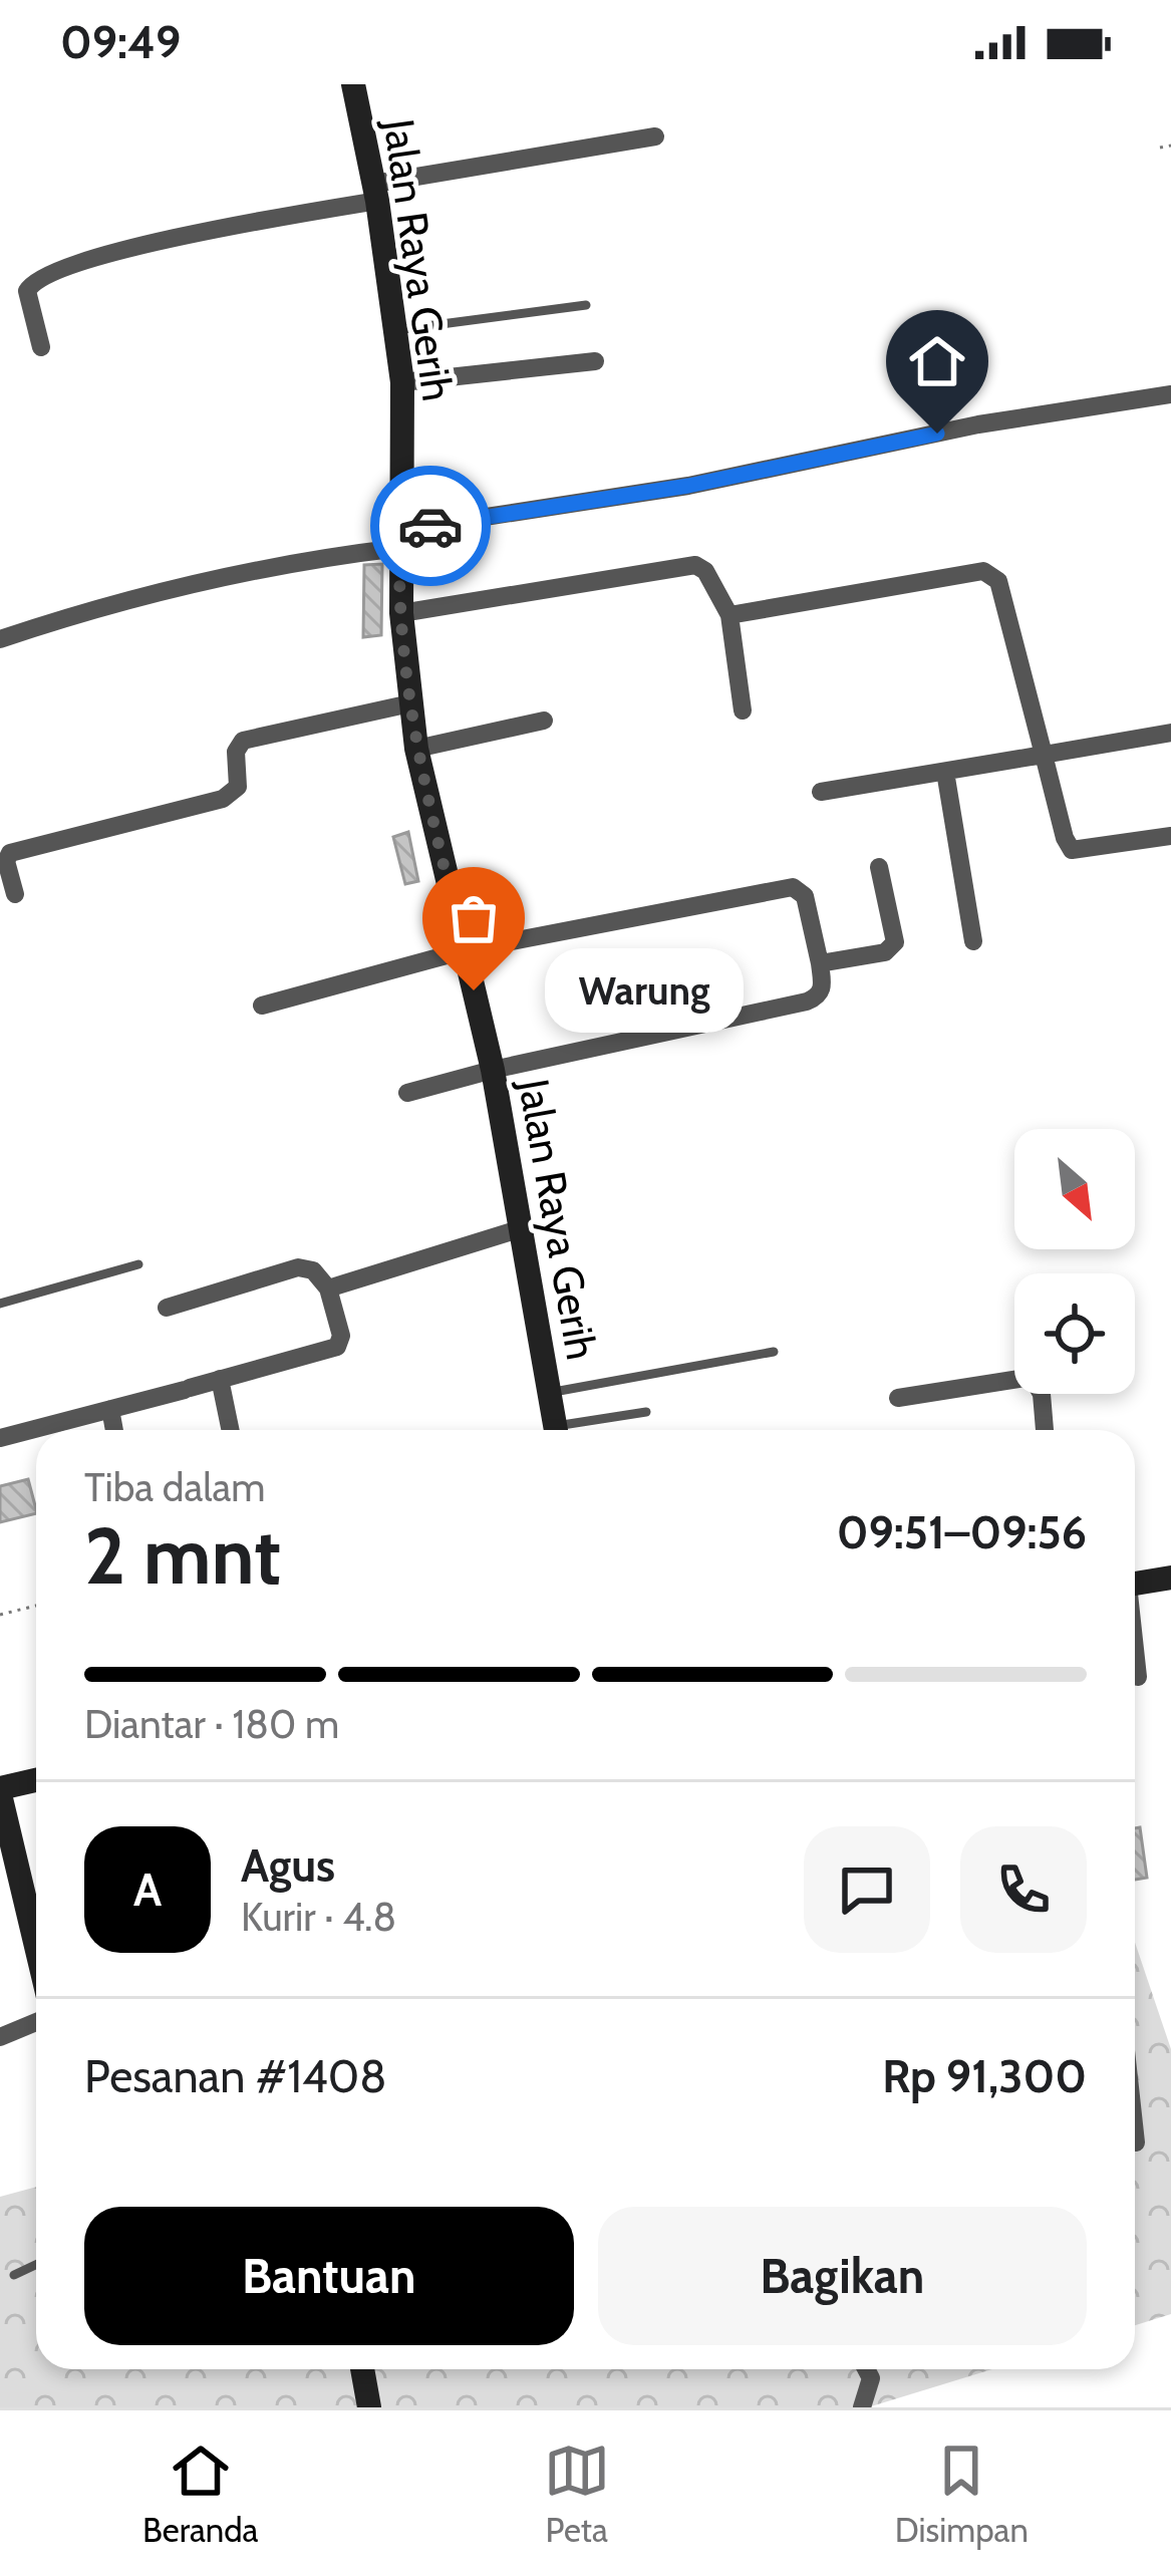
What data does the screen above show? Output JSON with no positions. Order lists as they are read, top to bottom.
{
  "streets": {
    "street": ["Jalan Raya Gerih"]
  },
  "places": ["Warung"],
  "north": "bottom right",
  "page": {
    "status": "09:49",
    "bubble": "Warung",
    "heading": ["2 mnt", "Tiba dalam", "09:51–09:56"],
    "panel": [
      "Agus",
      "Kurir · 4.8",
      "Pesanan #1408",
      "Rp 91,300"
    ],
    "bar": "Diantar · 180 m",
    "round": "A",
    "buttons": ["Bantuan", "Bagikan"],
    "tabs": ["Beranda", "Peta", "Disimpan"]
  }
}
